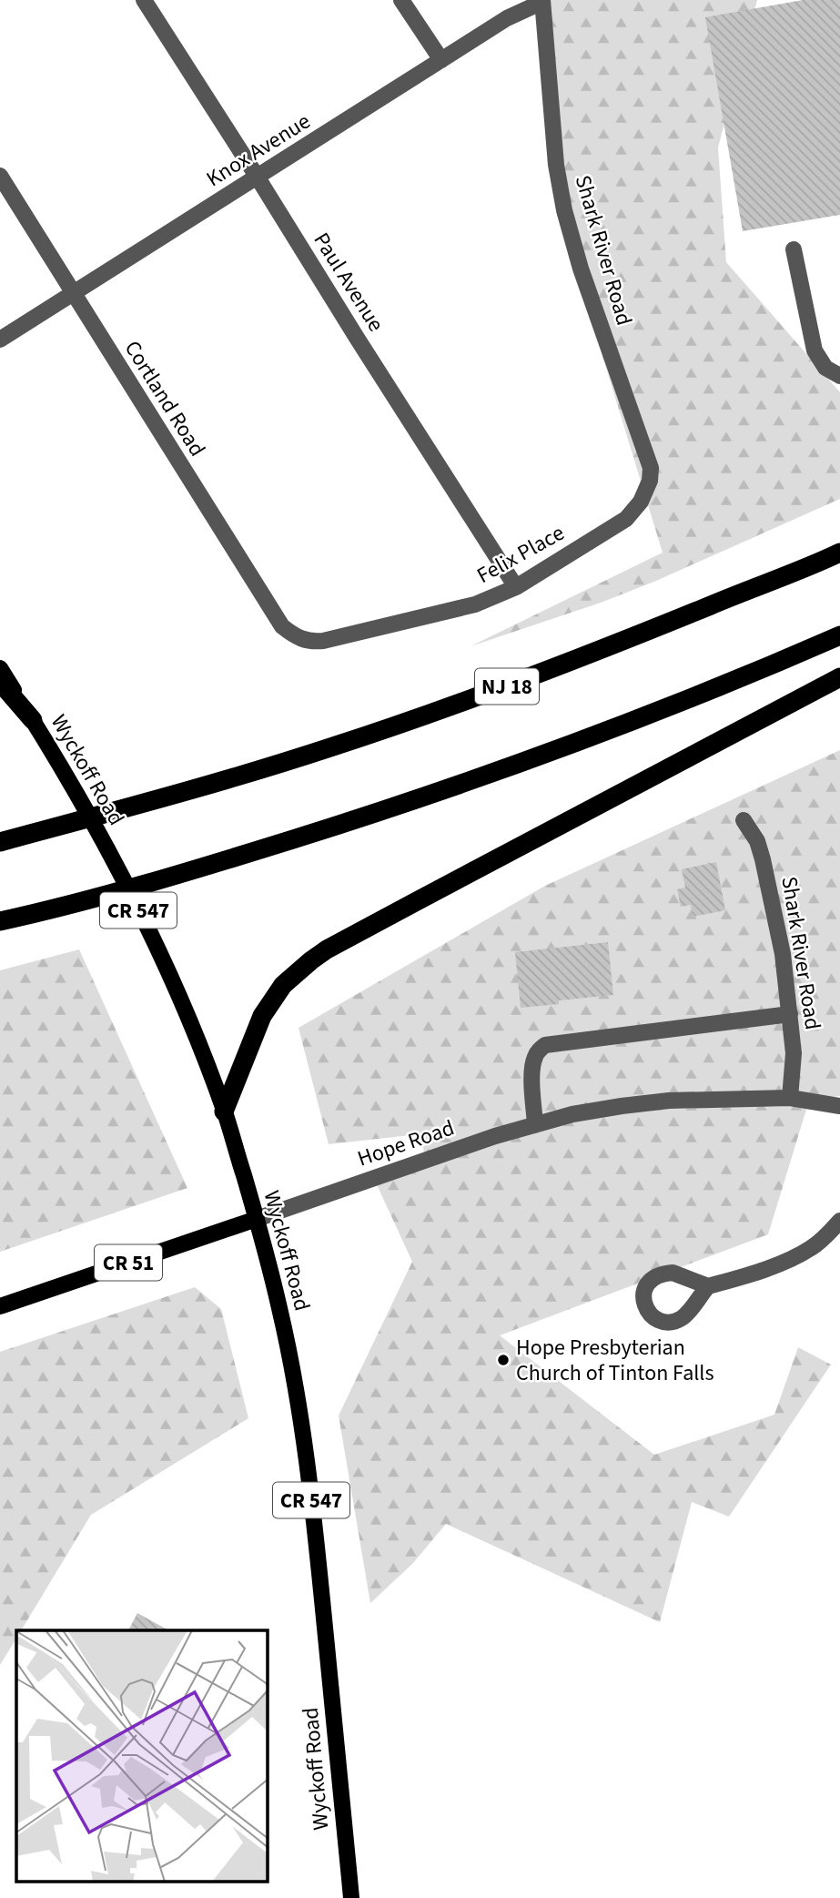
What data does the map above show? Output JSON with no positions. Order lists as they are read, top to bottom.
{
  "streets": {
    "highway": ["NJ 18"],
    "main road": [
      "Wyckoff Road",
      "CR 547",
      "Hope Road",
      "CR 51"
    ],
    "street": [
      "Knox Avenue",
      "Shark River Road",
      "Paul Avenue",
      "Cortland Road",
      "Felix Place"
    ]
  },
  "crossings": [
    ["Knox Avenue", "Shark River Road"],
    ["Knox Avenue", "Paul Avenue"],
    ["Knox Avenue", "Cortland Road"],
    ["Shark River Road", "Felix Place"],
    ["Shark River Road", "Hope Road"],
    ["Paul Avenue", "Felix Place"],
    ["Cortland Road", "Felix Place"],
    ["Wyckoff Road", "Hope Road"]
  ],
  "places": ["Hope Presbyterian Church of Tinton Falls"]
}
